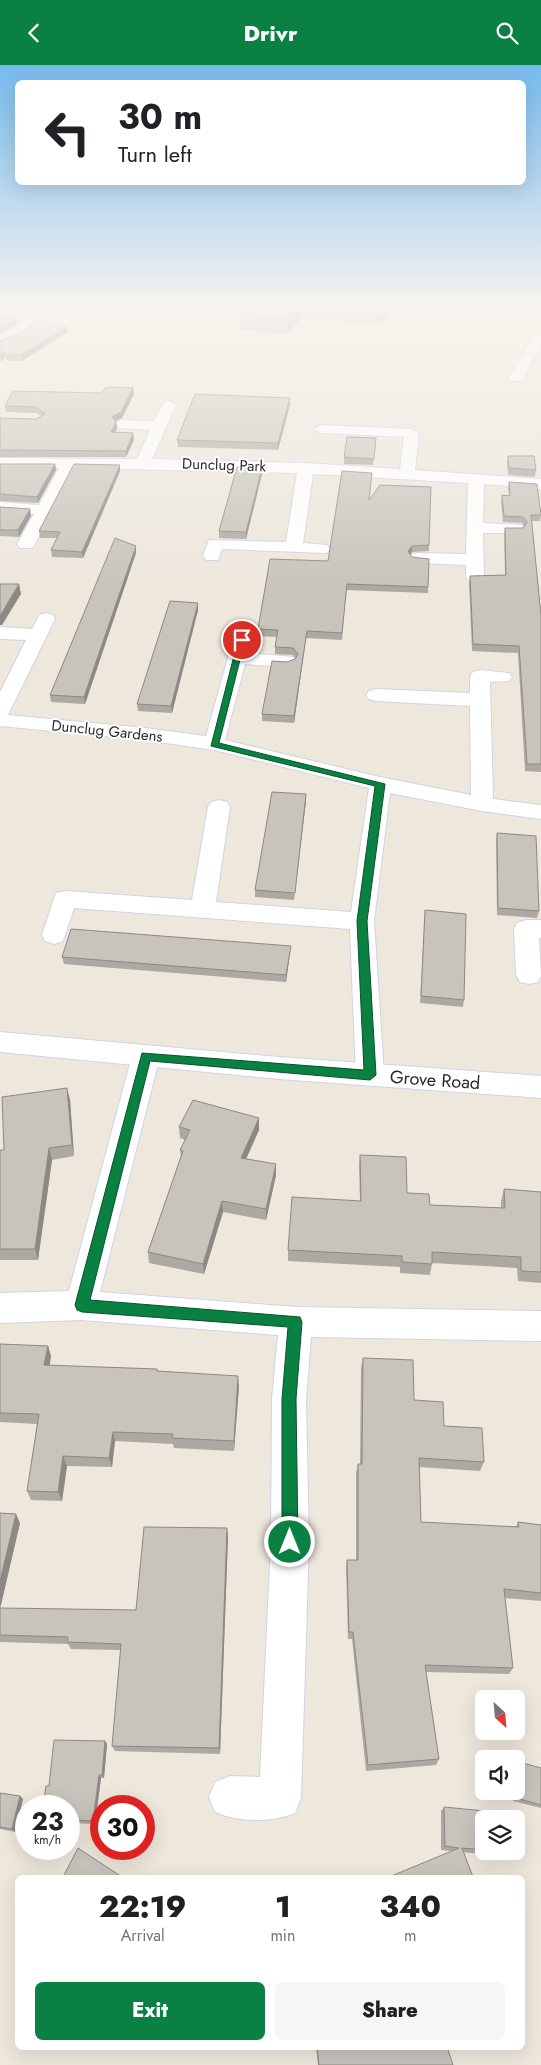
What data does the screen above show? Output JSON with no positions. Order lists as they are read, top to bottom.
{
  "streets": {
    "street": ["Dunclug Park", "Dunclug Gardens", "Grove Road"]
  },
  "north": "bottom right",
  "page": {
    "header": "Drivr",
    "turn": ["30 m", "Turn left"],
    "speed": "23 km/h",
    "limit": "30",
    "eta": [
      "22:19",
      "Arrival",
      "1",
      "min",
      "340",
      "m"
    ],
    "buttons": ["Exit", "Share"]
  }
}
